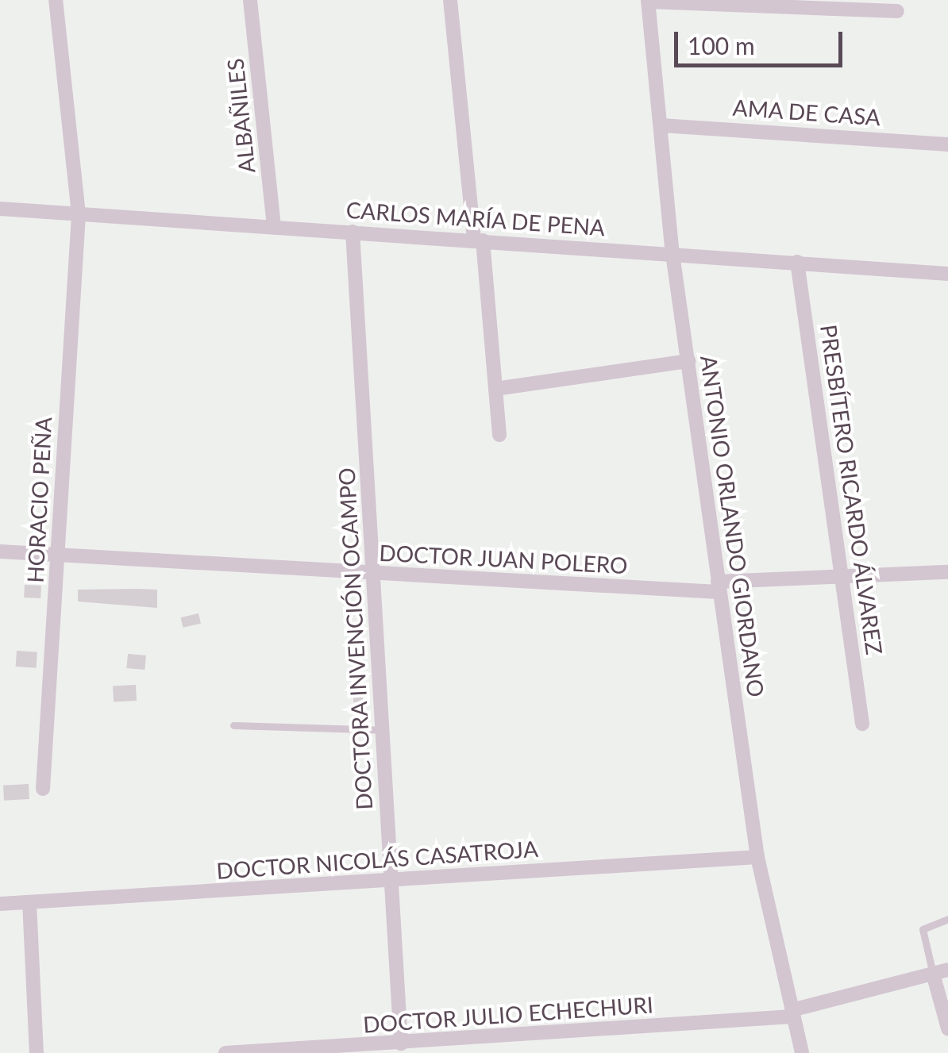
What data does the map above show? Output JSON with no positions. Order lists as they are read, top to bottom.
{
  "streets": {
    "street": [
      "AMA DE CASA",
      "ALBAÑILES",
      "CARLOS MARÍA DE PENA",
      "PRESBÍTERO RICARDO ÁLVAREZ",
      "HORACIO PEÑA",
      "ANTONIO ORLANDO GIORDANO",
      "DOCTOR JUAN POLERO",
      "DOCTORA INVENCIÓN OCAMPO",
      "DOCTOR NICOLÁS CASATROJA",
      "DOCTOR JULIO ECHECHURI"
    ]
  },
  "crossings": [
    ["AMA DE CASA", "ANTONIO ORLANDO GIORDANO"],
    ["ALBAÑILES", "CARLOS MARÍA DE PENA"],
    ["CARLOS MARÍA DE PENA", "PRESBÍTERO RICARDO ÁLVAREZ"],
    ["CARLOS MARÍA DE PENA", "HORACIO PEÑA"],
    ["CARLOS MARÍA DE PENA", "ANTONIO ORLANDO GIORDANO"],
    ["CARLOS MARÍA DE PENA", "DOCTORA INVENCIÓN OCAMPO"],
    ["PRESBÍTERO RICARDO ÁLVAREZ", "DOCTOR JUAN POLERO"],
    ["HORACIO PEÑA", "DOCTOR JUAN POLERO"],
    ["ANTONIO ORLANDO GIORDANO", "DOCTOR JUAN POLERO"],
    ["ANTONIO ORLANDO GIORDANO", "DOCTOR NICOLÁS CASATROJA"],
    ["ANTONIO ORLANDO GIORDANO", "DOCTOR JULIO ECHECHURI"],
    ["DOCTOR JUAN POLERO", "DOCTORA INVENCIÓN OCAMPO"],
    ["DOCTORA INVENCIÓN OCAMPO", "DOCTOR NICOLÁS CASATROJA"],
    ["DOCTORA INVENCIÓN OCAMPO", "DOCTOR JULIO ECHECHURI"]
  ],
  "scale_bar": "100 m"
}
